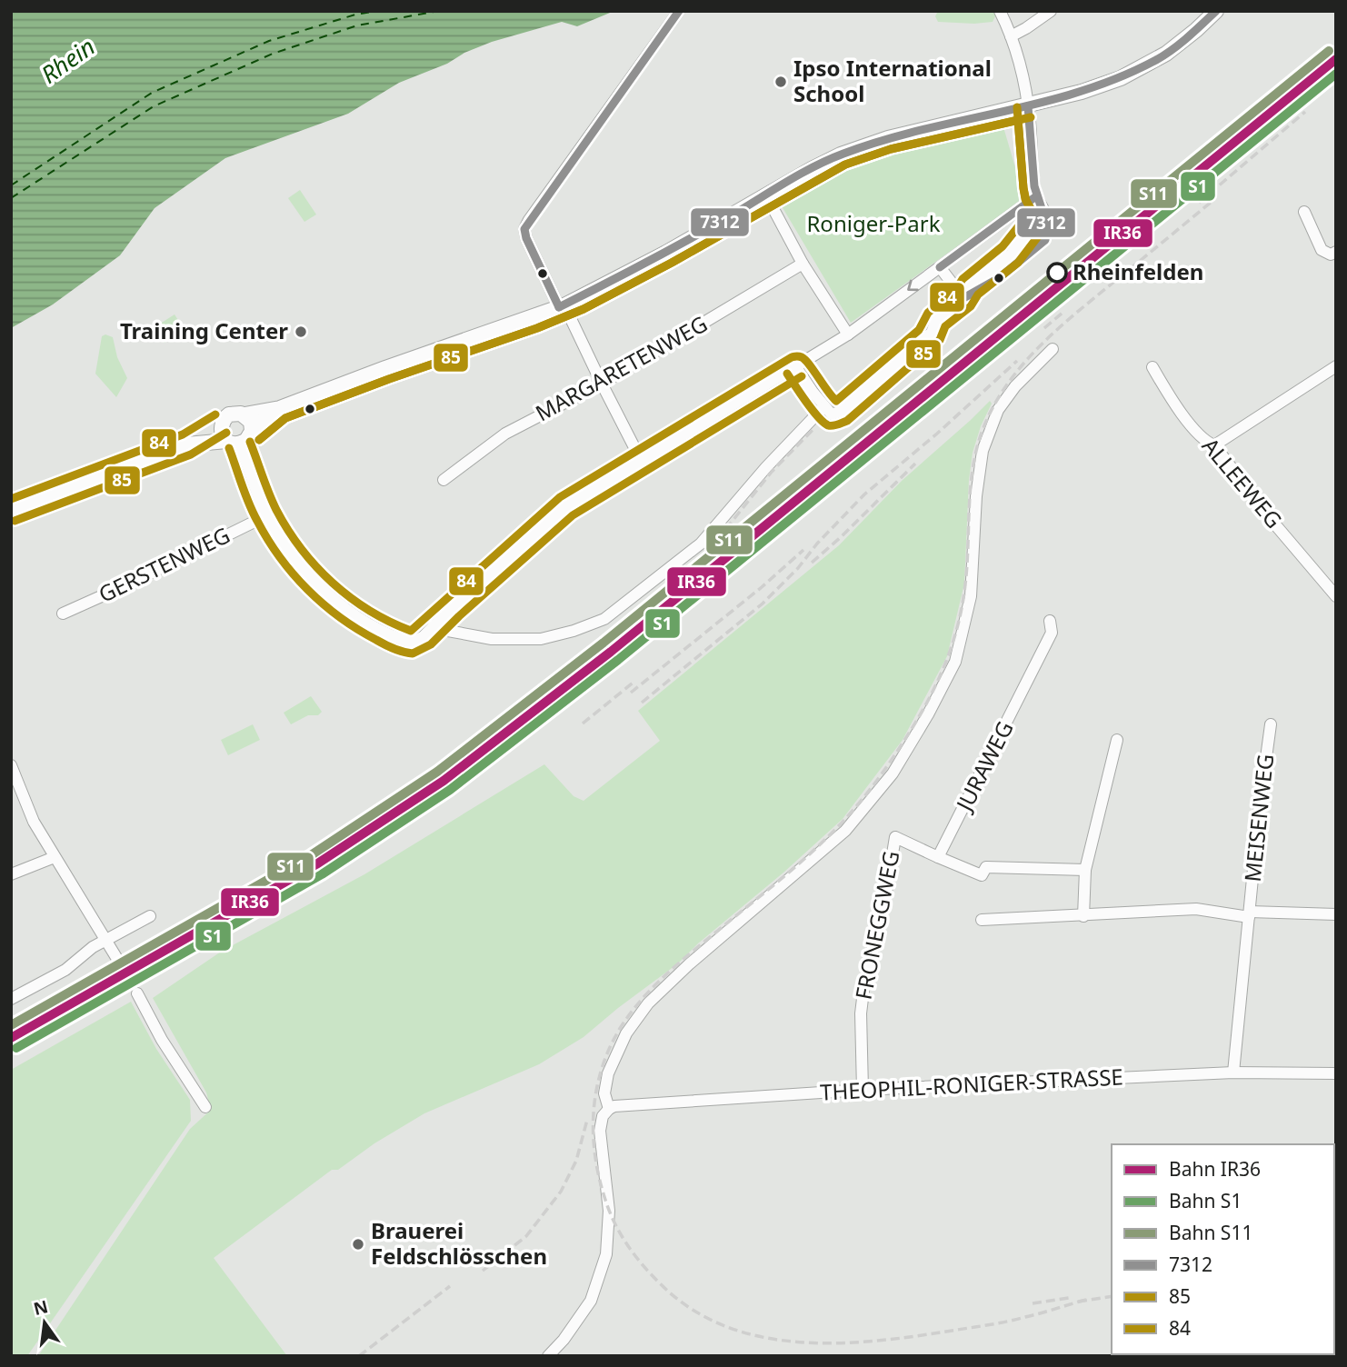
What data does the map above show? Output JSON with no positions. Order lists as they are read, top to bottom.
{
  "streets": {
    "street": [
      "MARGARETENWEG",
      "ALLEEWEG",
      "GERSTENWEG",
      "JURAWEG",
      "MEISENWEG",
      "FRONEGGWEG",
      "THEOPHIL-RONIGER-STRASSE"
    ]
  },
  "crossings": [
    ["JURAWEG", "FRONEGGWEG"],
    ["MEISENWEG", "THEOPHIL-RONIGER-STRASSE"],
    ["FRONEGGWEG", "THEOPHIL-RONIGER-STRASSE"]
  ],
  "water": ["Rhein"],
  "parks": ["Roniger-Park"],
  "places": [
    "Ipso International School",
    "Rheinfelden",
    "Training Center",
    "Brauerei Feldschlösschen"
  ],
  "lines": [
    "transit line 7312",
    "rail line S11",
    "rail line IR36",
    "rail line S1",
    "transit line 85",
    "transit line 84"
  ],
  "legend": [
    "Bahn IR36",
    "Bahn S1",
    "Bahn S11",
    "7312",
    "85",
    "84"
  ],
  "north": "top"
}
